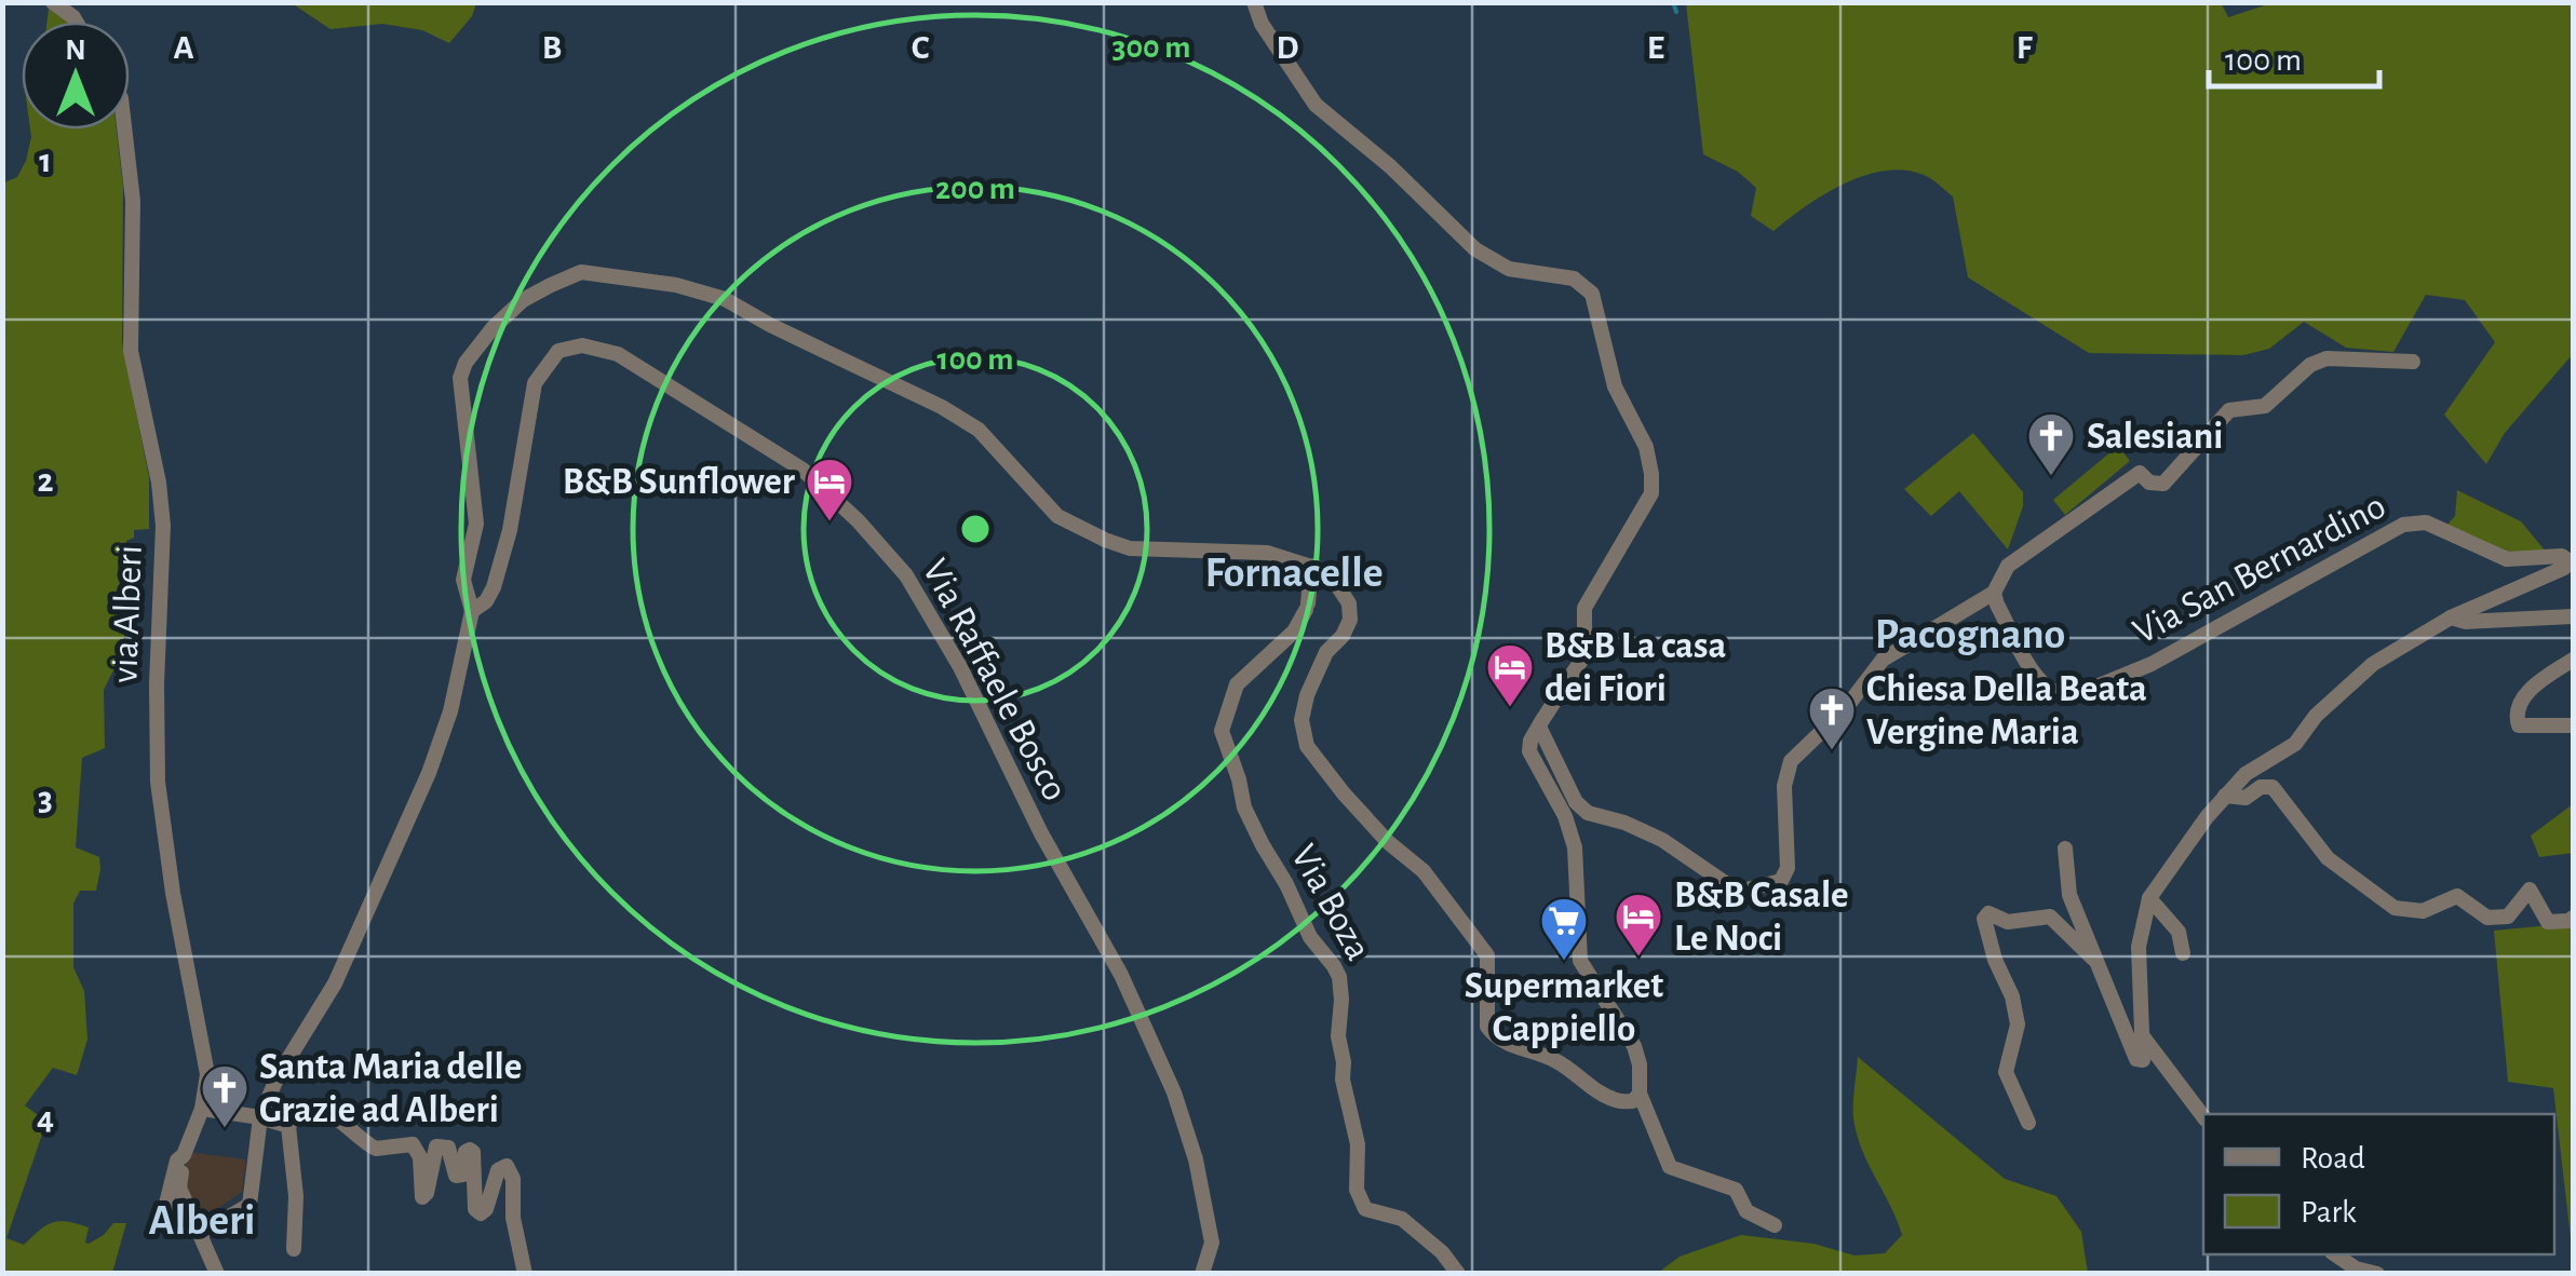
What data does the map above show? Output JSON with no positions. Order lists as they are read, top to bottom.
{
  "streets": {
    "street": [
      "Via San Bernardino",
      "via Alberi",
      "Via Raffaele Bosco",
      "Via Boza"
    ]
  },
  "districts": ["Fornacelle", "Pacognano", "Alberi"],
  "places": {
    "church": ["Salesiani", "Chiesa Della Beata Vergine Maria", "Santa Maria delle Grazie ad Alberi"],
    "hotel": ["B&B Sunflower", "B&B La casa dei Fiori", "B&B Casale Le Noci"],
    "supermarket": ["Supermarket Cappiello"]
  },
  "legend": ["Road", "Park"],
  "scale_bar": "100 m",
  "north": "top",
  "grid": {
    "columns": [
      "A",
      "B",
      "C",
      "D",
      "E",
      "F"
    ],
    "rows": [
      "1",
      "2",
      "3",
      "4"
    ]
  },
  "rings": ["300 m", "200 m", "100 m"]
}
